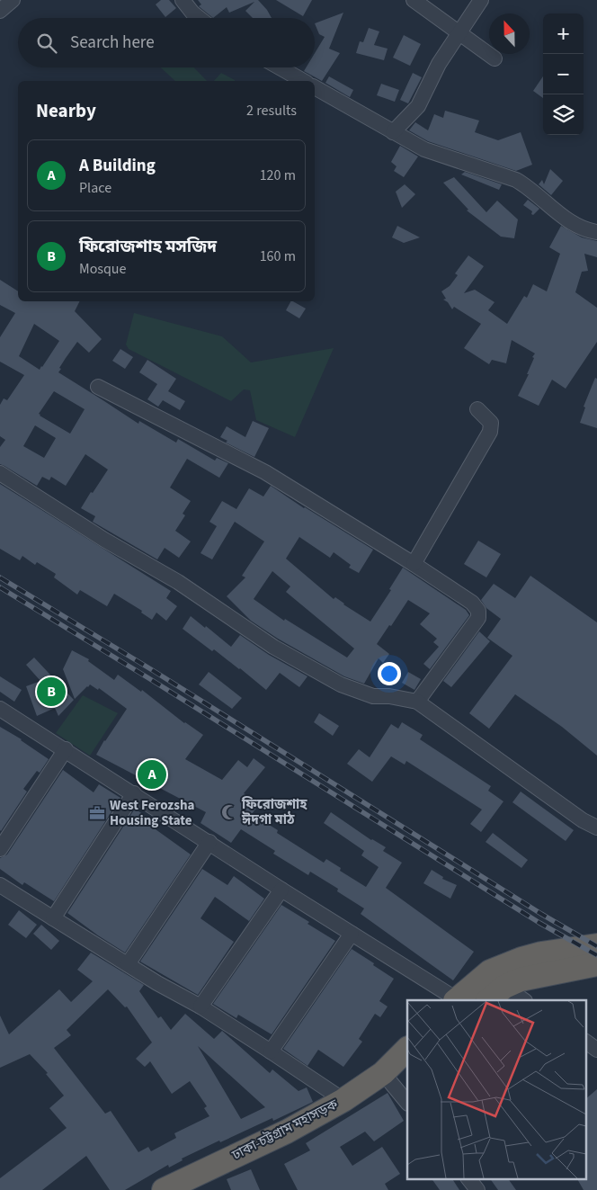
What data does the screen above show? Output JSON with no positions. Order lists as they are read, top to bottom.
{
  "streets": {
    "highway": ["ঢাকা-চট্টগ্রাম মহাসড়ক"]
  },
  "places": {
    "mosque": ["ফিরোজশাহ ঈদগা মাঠ"],
    "office": ["West Ferozsha Housing State"]
  },
  "north": "top",
  "page": {
    "map_buttons": ["+", "−"],
    "search": "Search here",
    "heading": ["Nearby", "2 results"],
    "list": [
      {
        "mark": "A",
        "name": "A Building",
        "note": "Place",
        "value": "120 m"
      },
      {
        "mark": "B",
        "name": "ফিরোজশাহ মসজিদ",
        "note": "Mosque",
        "value": "160 m"
      }
    ],
    "pins": ["B", "A"]
  }
}
